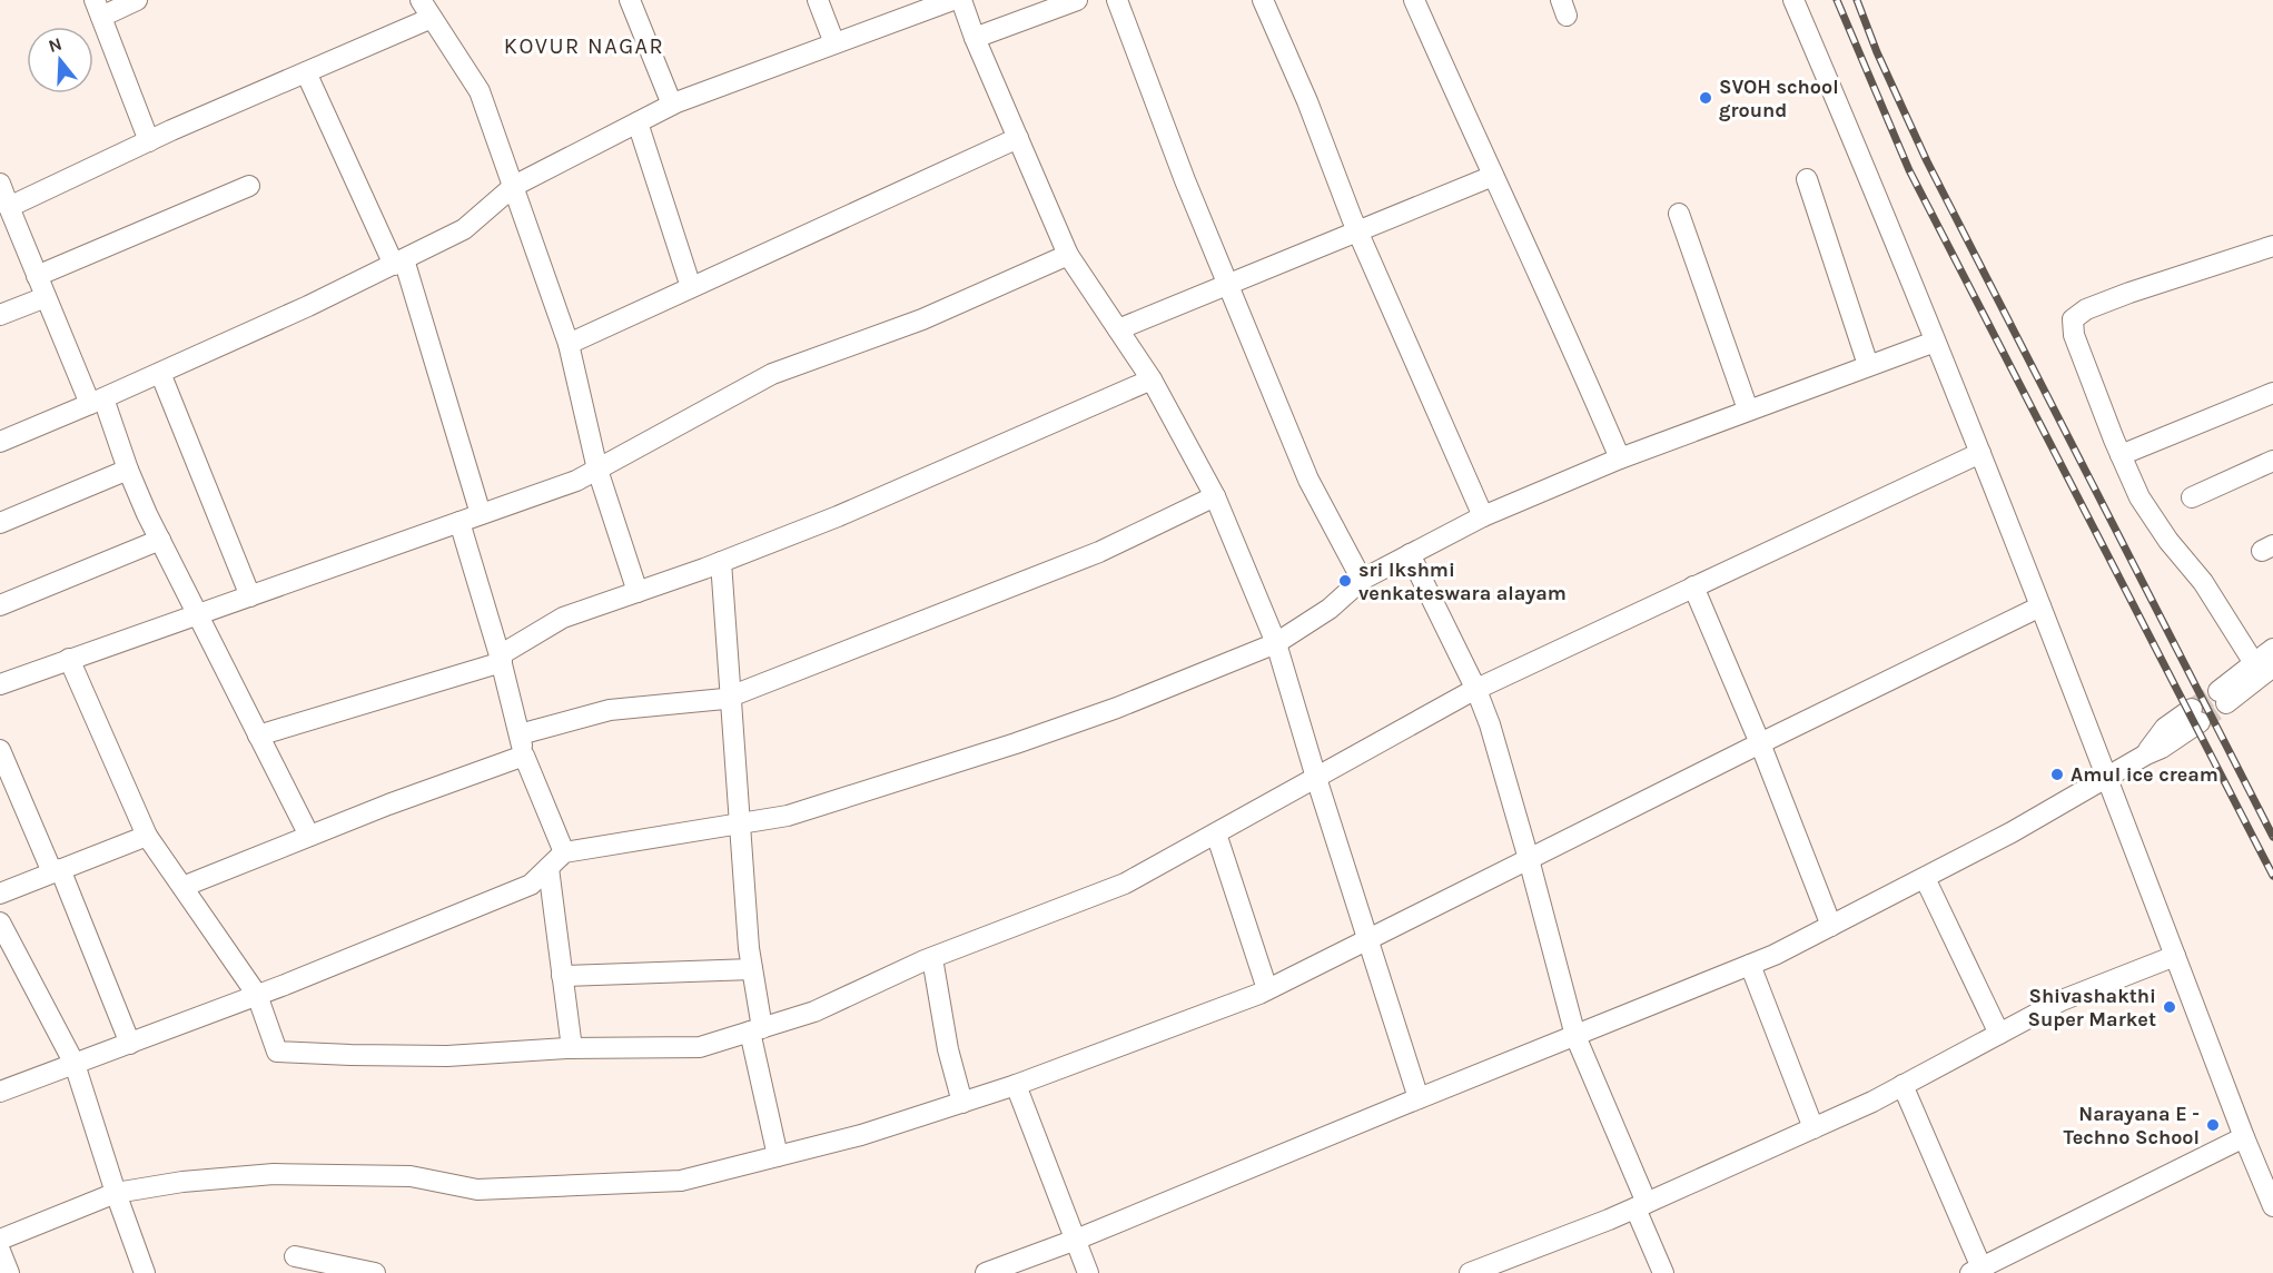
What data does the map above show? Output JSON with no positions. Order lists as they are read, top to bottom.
{
  "districts": ["KOVUR NAGAR"],
  "places": [
    "SVOH school ground",
    "sri lkshmi venkateswara alayam",
    "Amul ice cream",
    "Shivashakthi Super Market",
    "Narayana E - Techno School"
  ],
  "north": "top"
}
